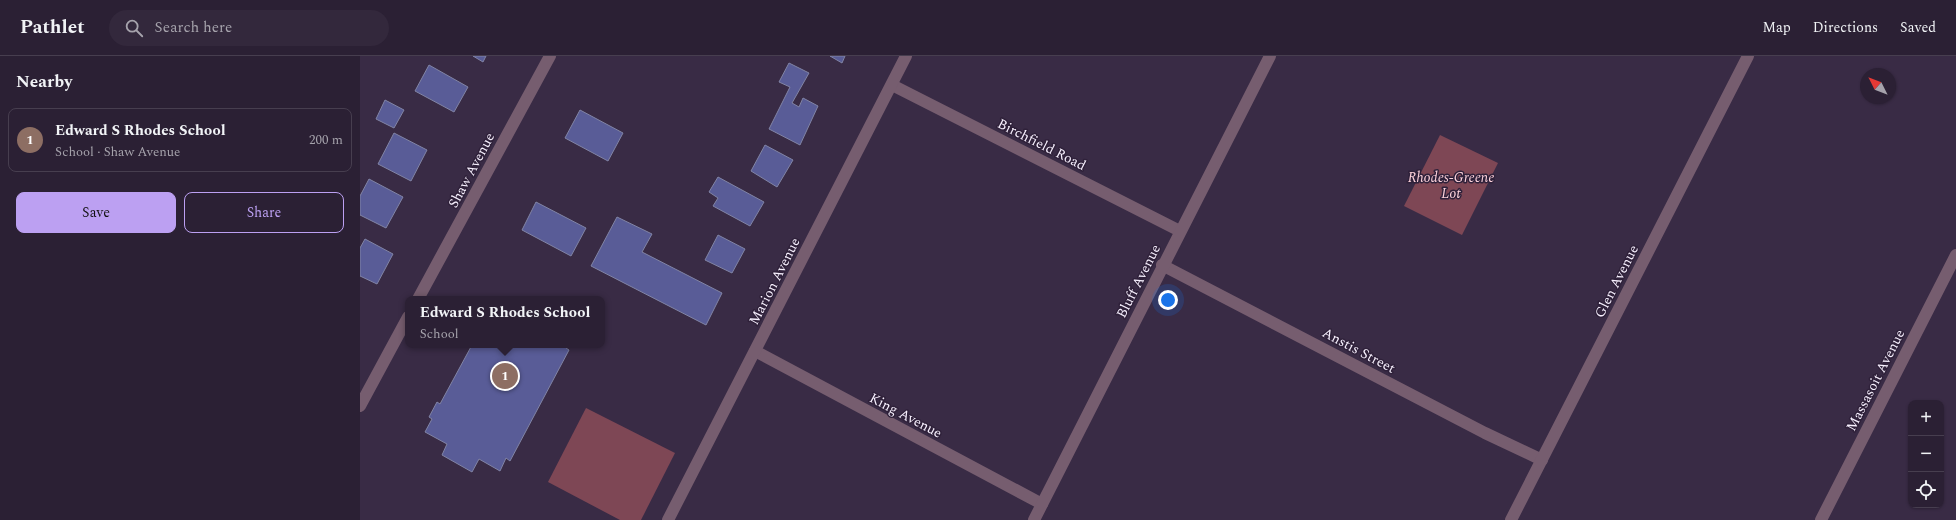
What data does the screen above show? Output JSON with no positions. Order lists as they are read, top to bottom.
{
  "streets": {
    "street": [
      "Birchfield Road",
      "Shaw Avenue",
      "Marion Avenue",
      "Bluff Avenue",
      "Glen Avenue",
      "Anstis Street",
      "Massasoit Avenue",
      "King Avenue"
    ]
  },
  "crossings": [
    ["Birchfield Road", "Marion Avenue"],
    ["Birchfield Road", "Bluff Avenue"],
    ["Marion Avenue", "King Avenue"],
    ["Bluff Avenue", "Anstis Street"],
    ["Bluff Avenue", "King Avenue"],
    ["Glen Avenue", "Anstis Street"]
  ],
  "parks": ["Rhodes-Greene Lot"],
  "north": "top left",
  "page": {
    "header": "Pathlet",
    "search": "Search here",
    "nav": ["Map", "Directions", "Saved"],
    "heading": "Nearby",
    "list": [
      {
        "mark": "1",
        "name": "Edward S Rhodes School",
        "note": "School · Shaw Avenue",
        "value": "200 m"
      }
    ],
    "buttons": ["Save", "Share"],
    "popup": ["Edward S Rhodes School", "School"],
    "pins": "1",
    "map_buttons": ["+", "−"]
  }
}
